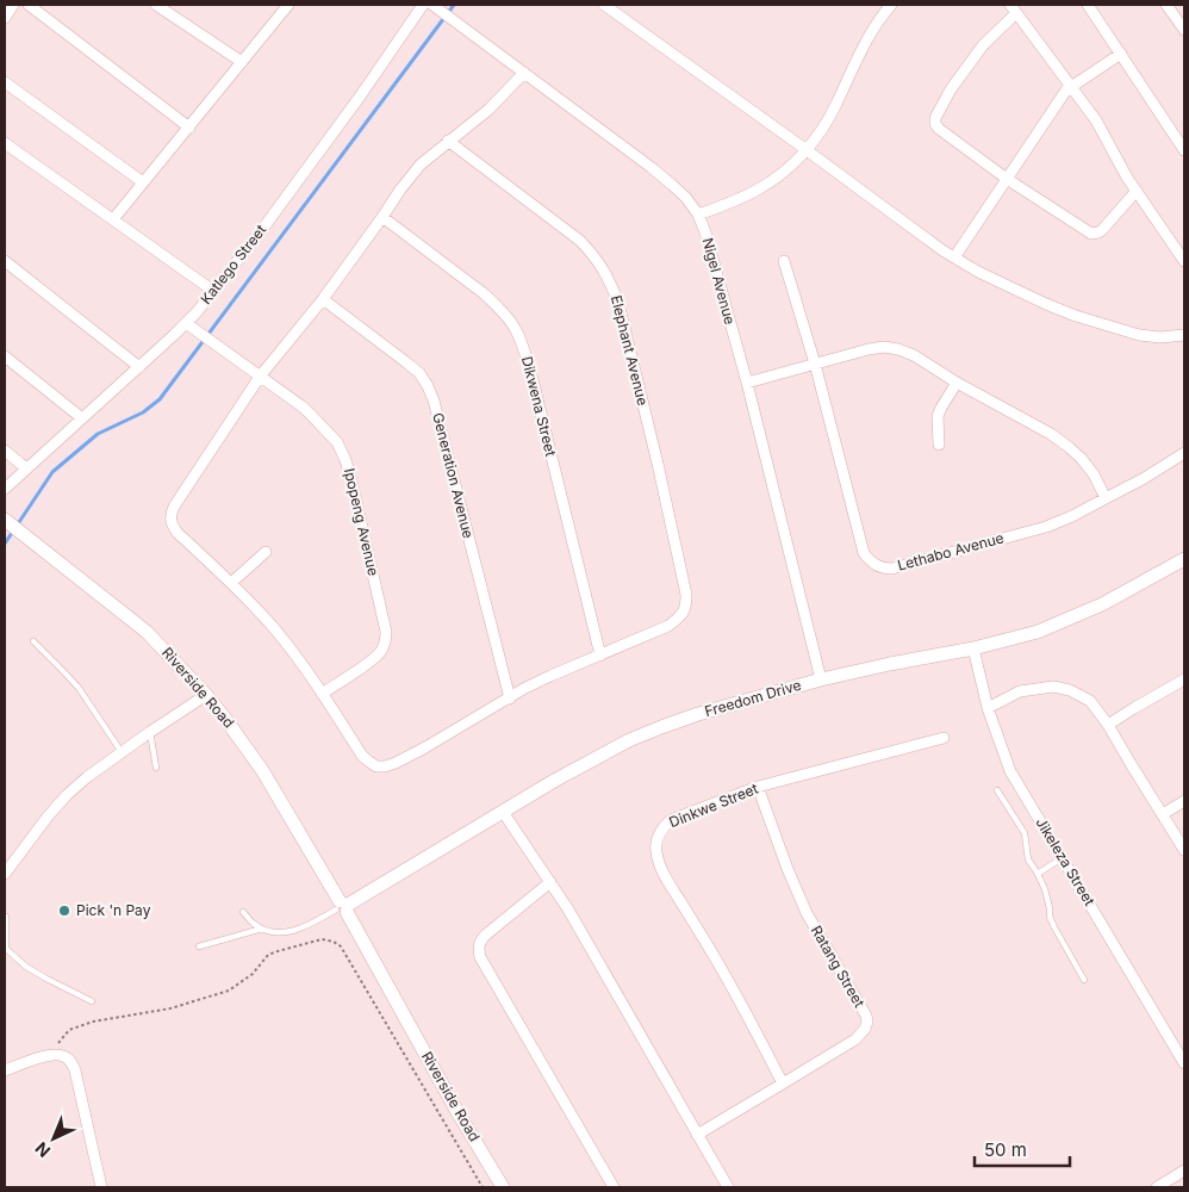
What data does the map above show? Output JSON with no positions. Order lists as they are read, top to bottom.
{
  "streets": {
    "street": [
      "Katlego Street",
      "Nigel Avenue",
      "Elephant Avenue",
      "Dikwena Street",
      "Generation Avenue",
      "Ipopeng Avenue",
      "Lethabo Avenue",
      "Riverside Road",
      "Freedom Drive",
      "Dinkwe Street",
      "Jikeleza Street",
      "Ratang Street"
    ]
  },
  "crossings": [
    ["Katlego Street", "Ipopeng Avenue"],
    ["Nigel Avenue", "Freedom Drive"],
    ["Elephant Avenue", "Dikwena Street"],
    ["Elephant Avenue", "Generation Avenue"],
    ["Elephant Avenue", "Ipopeng Avenue"],
    ["Riverside Road", "Freedom Drive"],
    ["Freedom Drive", "Jikeleza Street"],
    ["Dinkwe Street", "Ratang Street"]
  ],
  "places": ["Pick 'n Pay"],
  "scale_bar": "50 m",
  "north": "bottom left"
}
